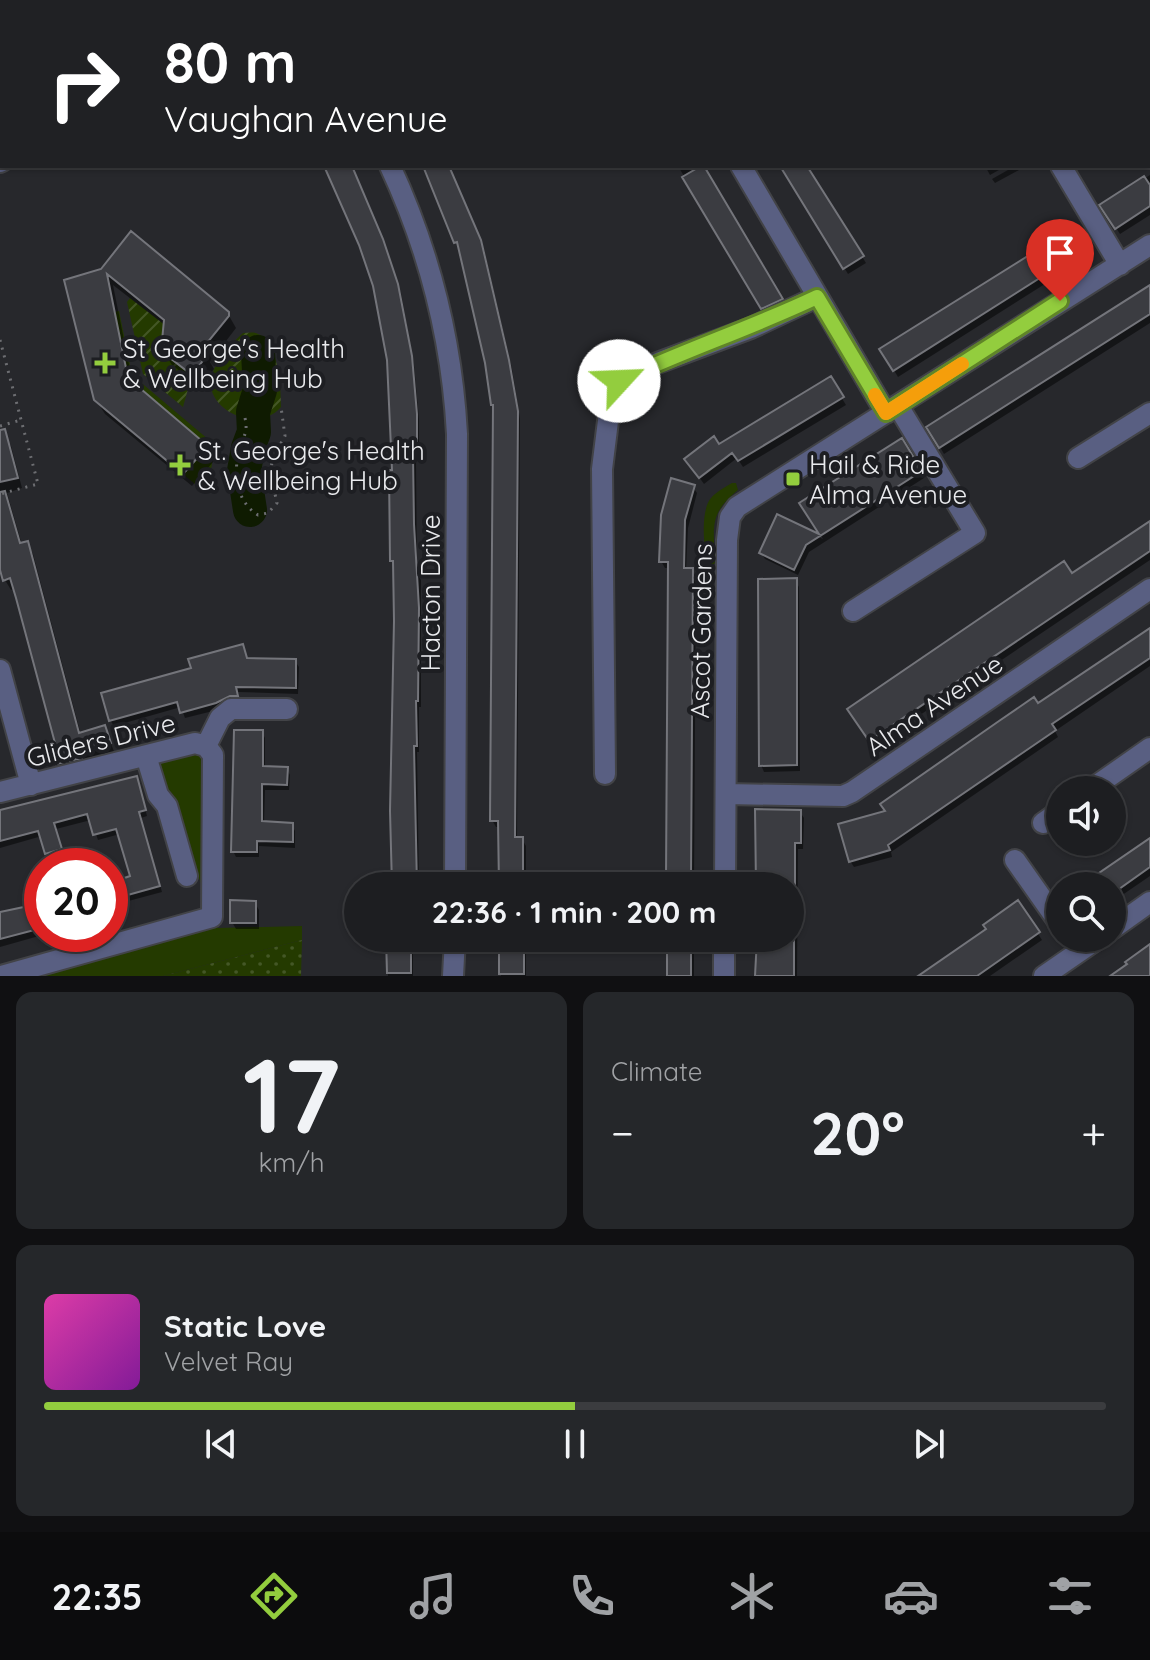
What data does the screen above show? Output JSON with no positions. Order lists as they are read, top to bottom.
{
  "streets": {
    "street": [
      "Hacton Drive",
      "Ascot Gardens",
      "Alma Avenue",
      "Gliders Drive"
    ]
  },
  "crossings": [
    ["Ascot Gardens", "Alma Avenue"]
  ],
  "places": {
    "health": ["St George's Health & Wellbeing Hub", "St. George's Health & Wellbeing Hub"],
    "transit": ["Hail & Ride Alma Avenue"]
  },
  "page": {
    "turn": ["80 m", "Vaughan Avenue"],
    "limit": "20",
    "trip": "22:36 · 1 min · 200 m",
    "tile": [
      ["17", "km/h"],
      "Climate"
    ],
    "heat": ["−", "20°", "+"],
    "song": ["Static Love", "Velvet Ray"],
    "tabs": "22:35"
  }
}
